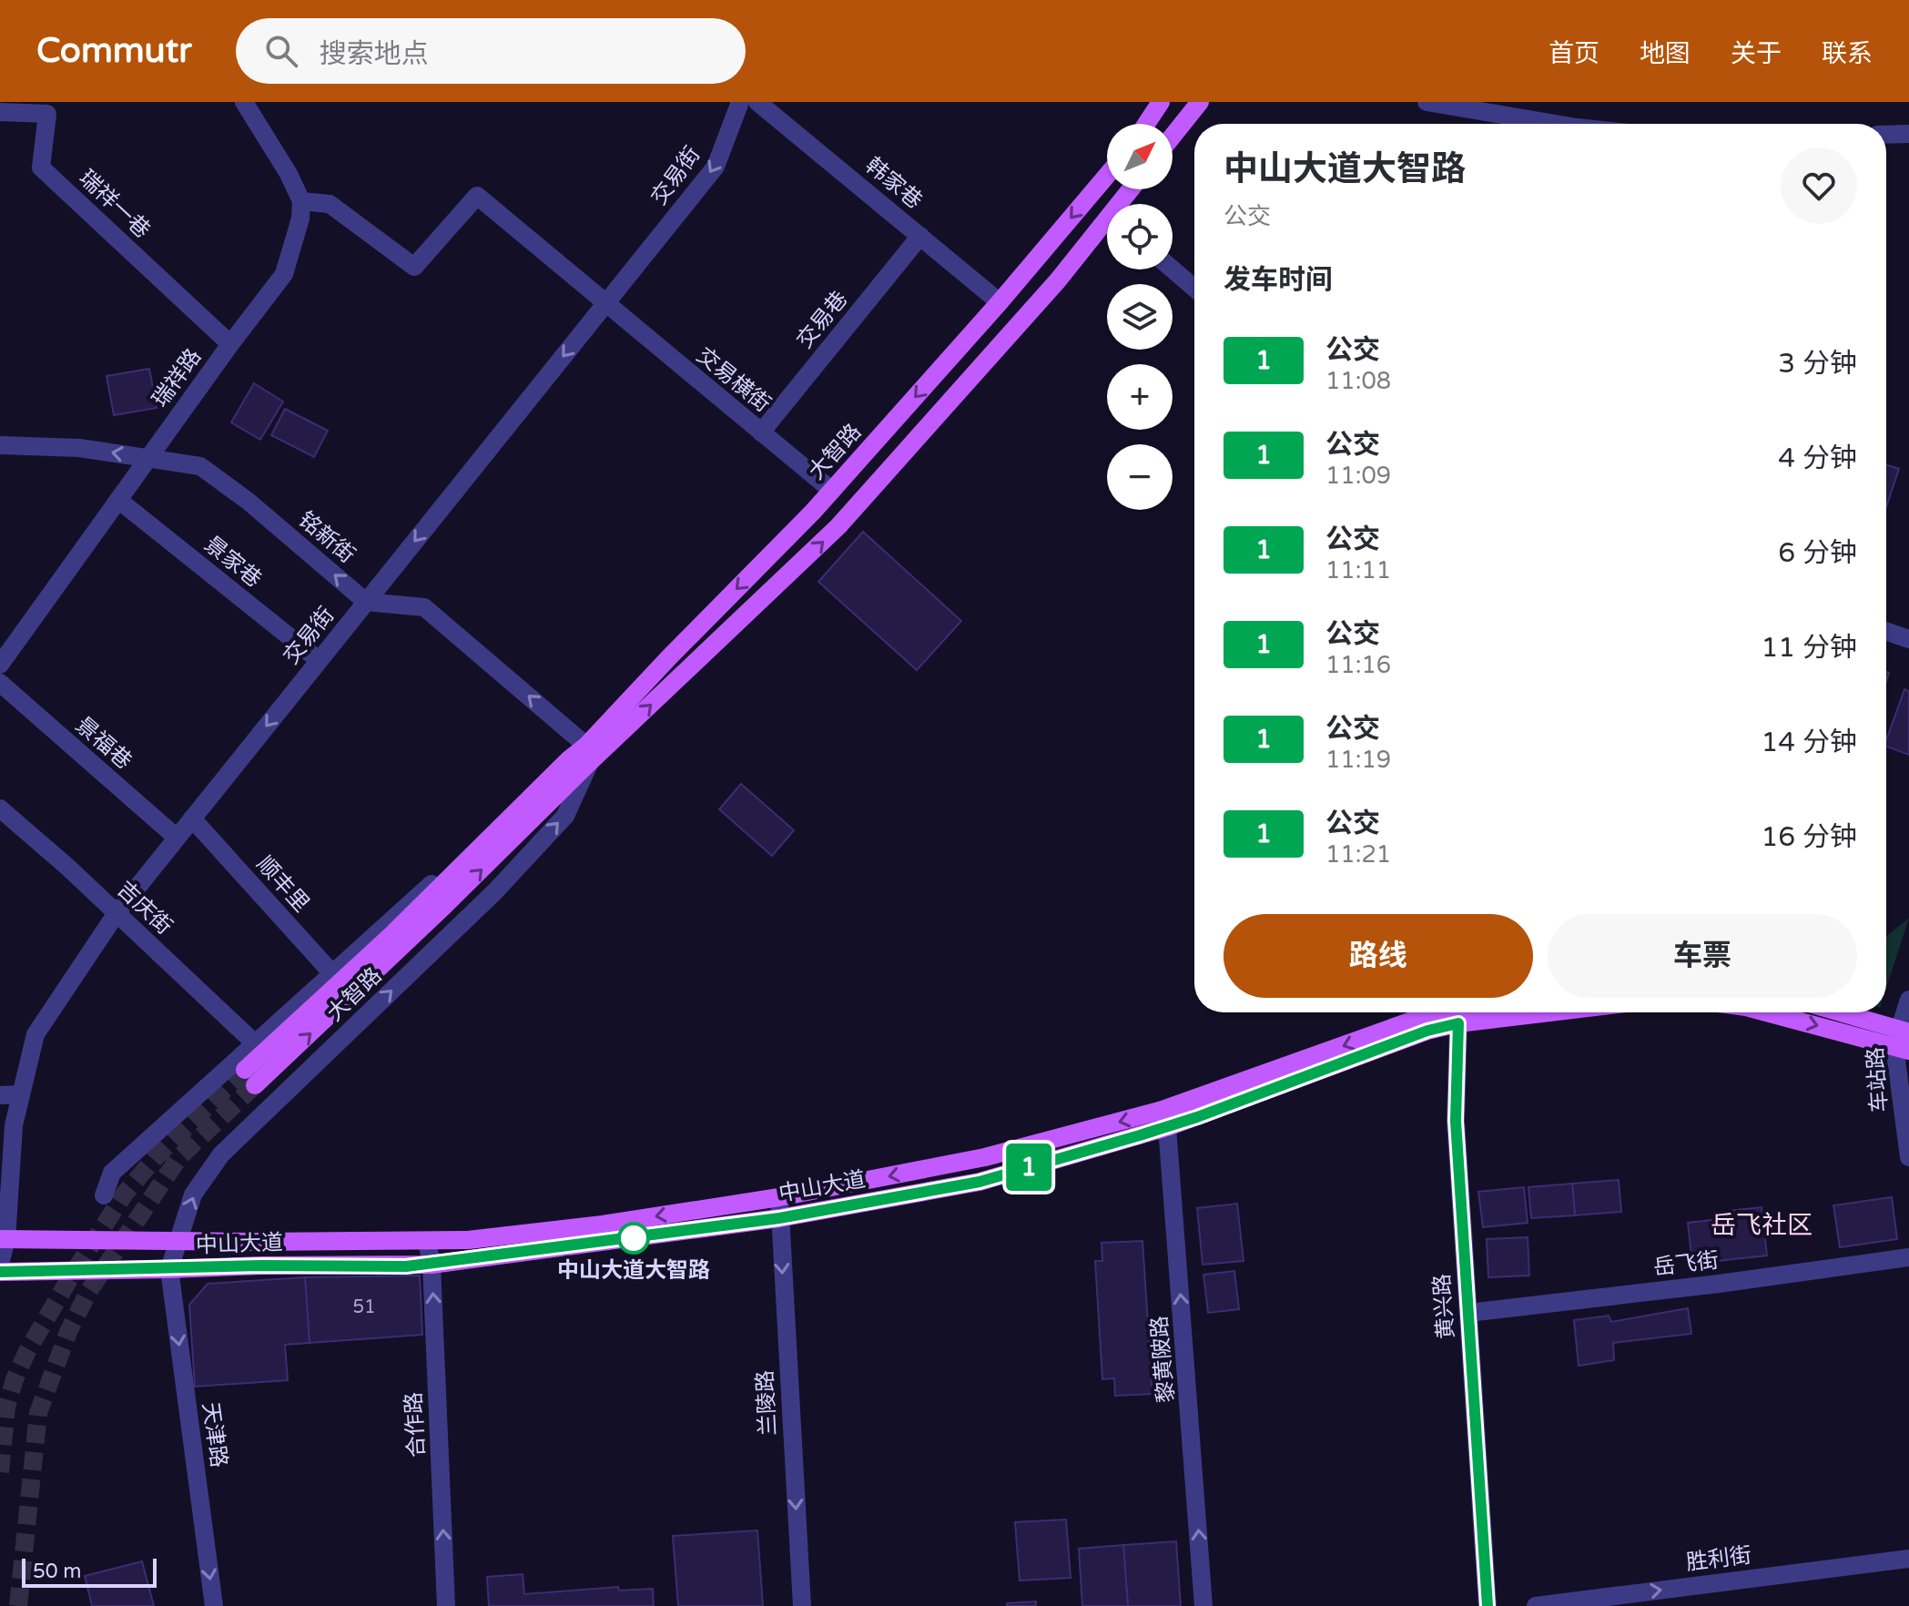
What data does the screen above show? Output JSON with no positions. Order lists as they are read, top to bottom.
{
  "streets": {
    "main road": ["大智路", "中山大道"],
    "street": [
      "交易街",
      "韩家巷",
      "瑞祥一巷",
      "交易巷",
      "瑞祥路",
      "交易横街",
      "铭新街",
      "景家巷",
      "景福巷",
      "顺丰里",
      "吉庆街",
      "车站路",
      "岳飞街",
      "黄兴路",
      "黎黄陂路",
      "兰陵路",
      "合作路",
      "天津路",
      "胜利街"
    ]
  },
  "crossings": [
    ["交易街", "交易横街"],
    ["交易街", "铭新街"],
    ["交易街", "景家巷"],
    ["交易街", "景福巷"],
    ["交易街", "顺丰里"],
    ["交易街", "吉庆街"],
    ["交易街", "中山大道"],
    ["韩家巷", "交易巷"],
    ["韩家巷", "大智路"],
    ["瑞祥一巷", "瑞祥路"],
    ["交易巷", "交易横街"],
    ["瑞祥路", "交易横街"],
    ["瑞祥路", "铭新街"],
    ["瑞祥路", "景家巷"],
    ["交易横街", "大智路"],
    ["大智路", "顺丰里"],
    ["大智路", "吉庆街"],
    ["大智路", "中山大道"],
    ["大智路", "天津路"],
    ["中山大道", "黄兴路"],
    ["中山大道", "黎黄陂路"],
    ["中山大道", "兰陵路"],
    ["中山大道", "合作路"],
    ["中山大道", "天津路"],
    ["岳飞街", "黄兴路"]
  ],
  "one_way": [
    "交易街",
    "铭新街",
    "黎黄陂路",
    "兰陵路",
    "合作路",
    "天津路",
    "胜利街"
  ],
  "districts": ["岳飞社区"],
  "places": ["中山大道大智路"],
  "lines": ["bus line 1"],
  "house_numbers": ["51"],
  "scale_bar": "50 m",
  "north": "top right",
  "page": {
    "header": "Commutr",
    "search": "搜索地点",
    "nav": [
      "首页",
      "地图",
      "关于",
      "联系"
    ],
    "on_map": "1",
    "map_buttons": ["+", "−"],
    "heading": [
      ["中山大道大智路", "公交"],
      "发车时间"
    ],
    "list": [
      {
        "mark": "1",
        "name": "公交",
        "note": "11:08",
        "value": "3 分钟"
      },
      {
        "mark": "1",
        "name": "公交",
        "note": "11:09",
        "value": "4 分钟"
      },
      {
        "mark": "1",
        "name": "公交",
        "note": "11:11",
        "value": "6 分钟"
      },
      {
        "mark": "1",
        "name": "公交",
        "note": "11:16",
        "value": "11 分钟"
      },
      {
        "mark": "1",
        "name": "公交",
        "note": "11:19",
        "value": "14 分钟"
      },
      {
        "mark": "1",
        "name": "公交",
        "note": "11:21",
        "value": "16 分钟"
      }
    ],
    "buttons": ["路线", "车票"],
    "scale": "50 m"
  }
}
